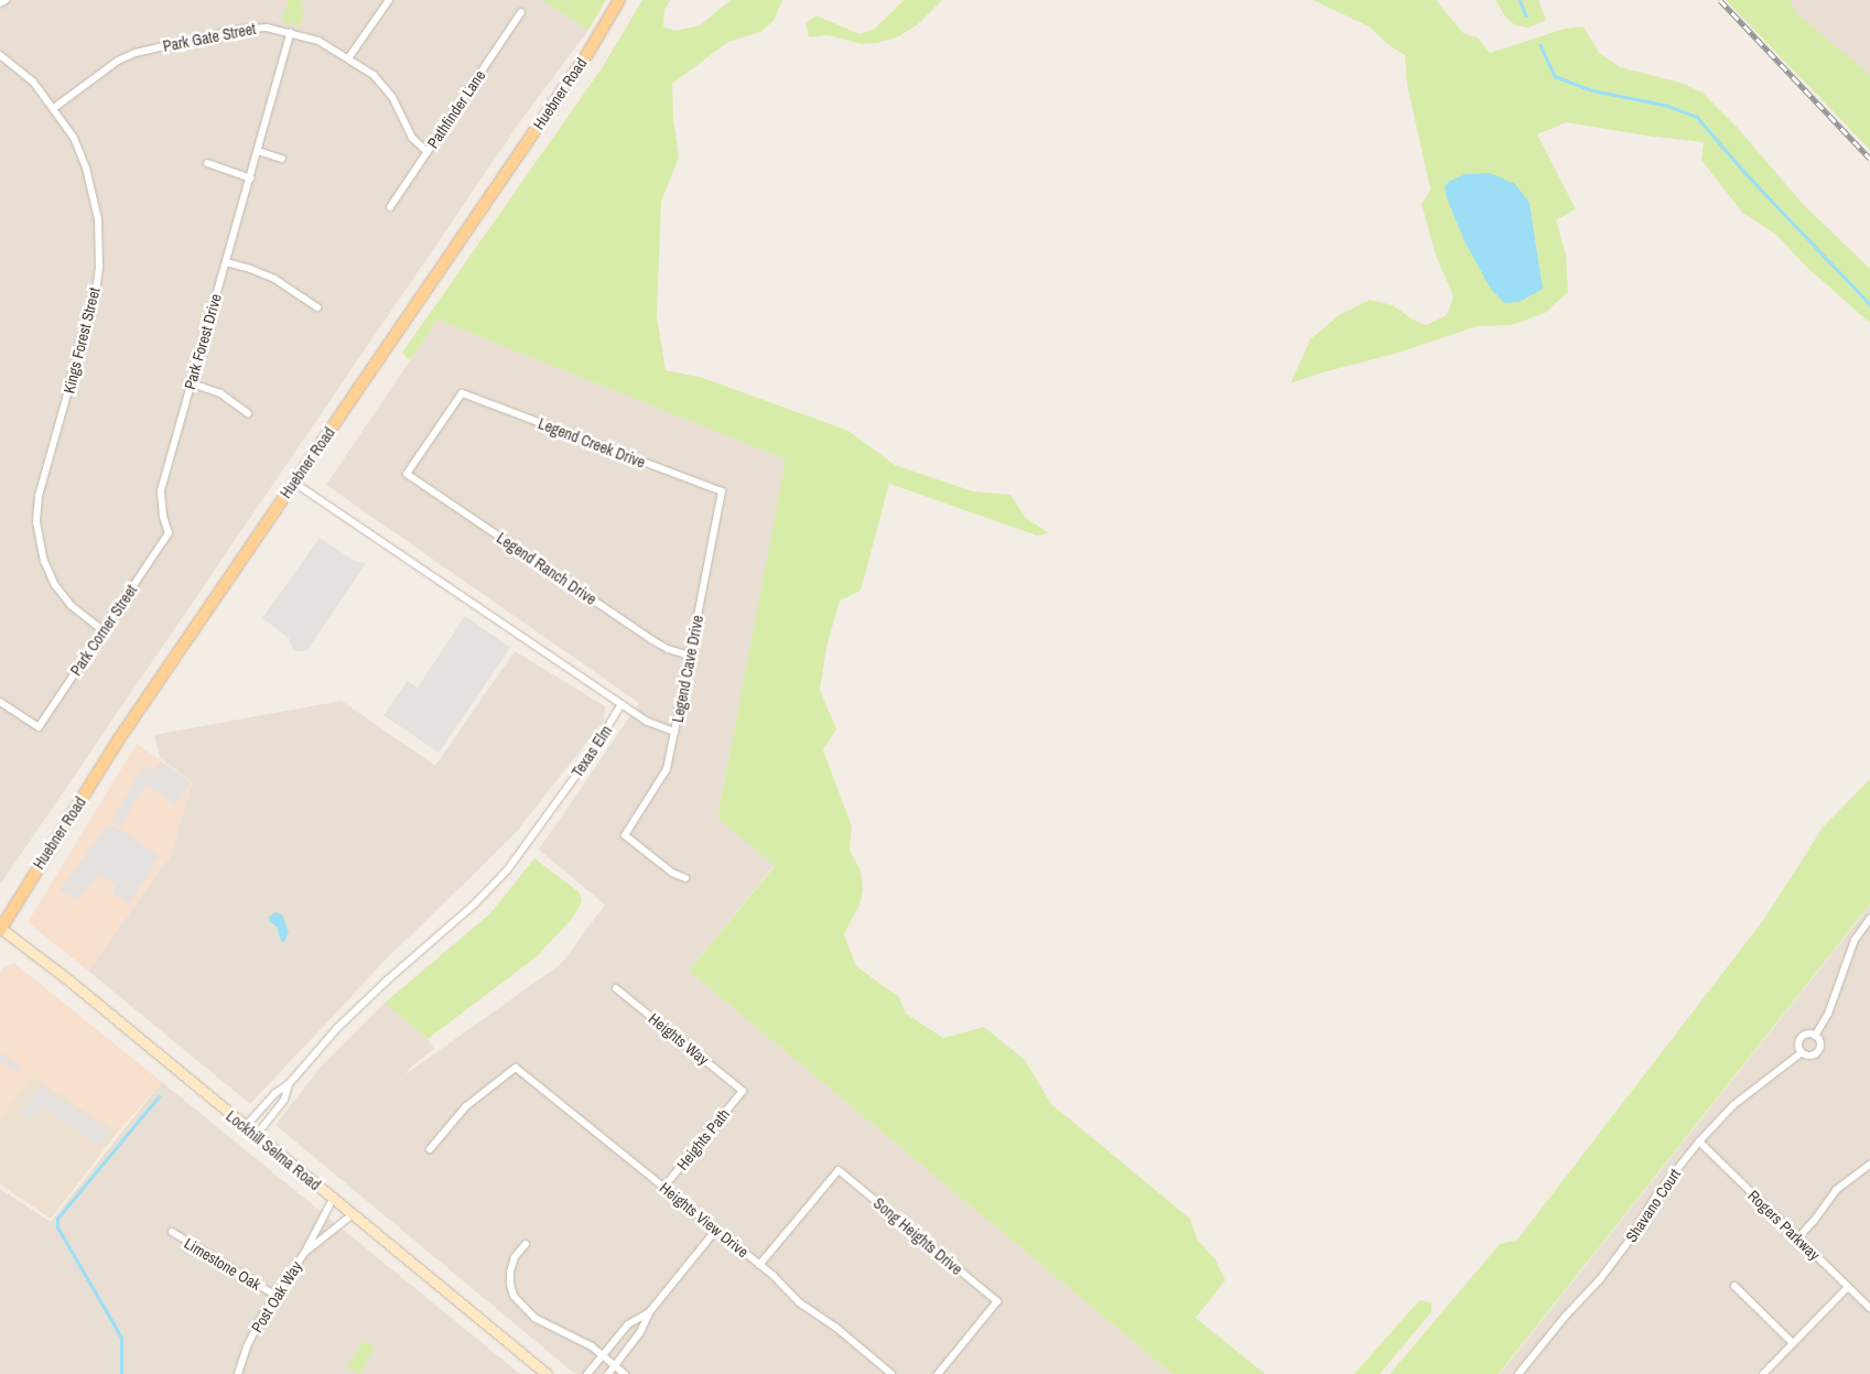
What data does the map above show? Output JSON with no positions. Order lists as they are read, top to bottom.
{
  "streets": {
    "main road": ["Huebner Road", "Lockhill Selma Road"],
    "street": [
      "Park Gate Street",
      "Pathfinder Lane",
      "Kings Forest Street",
      "Park Forest Drive",
      "Legend Creek Drive",
      "Legend Ranch Drive",
      "Park Corner Street",
      "Legend Cave Drive",
      "Texas Elm",
      "Heights Way",
      "Heights Path",
      "Shavano Court",
      "Heights View Drive",
      "Rogers Parkway",
      "Song Heights Drive",
      "Limestone Oak",
      "Post Oak Way"
    ]
  },
  "crossings": [
    ["Park Gate Street", "Pathfinder Lane"],
    ["Park Gate Street", "Kings Forest Street"],
    ["Park Gate Street", "Park Forest Drive"],
    ["Huebner Road", "Lockhill Selma Road"],
    ["Kings Forest Street", "Park Corner Street"],
    ["Park Forest Drive", "Park Corner Street"],
    ["Legend Creek Drive", "Legend Ranch Drive"],
    ["Legend Creek Drive", "Legend Cave Drive"],
    ["Legend Ranch Drive", "Legend Cave Drive"],
    ["Texas Elm", "Lockhill Selma Road"],
    ["Heights Way", "Heights Path"],
    ["Heights Path", "Heights View Drive"],
    ["Lockhill Selma Road", "Post Oak Way"],
    ["Shavano Court", "Rogers Parkway"],
    ["Heights View Drive", "Song Heights Drive"],
    ["Limestone Oak", "Post Oak Way"]
  ]
}
